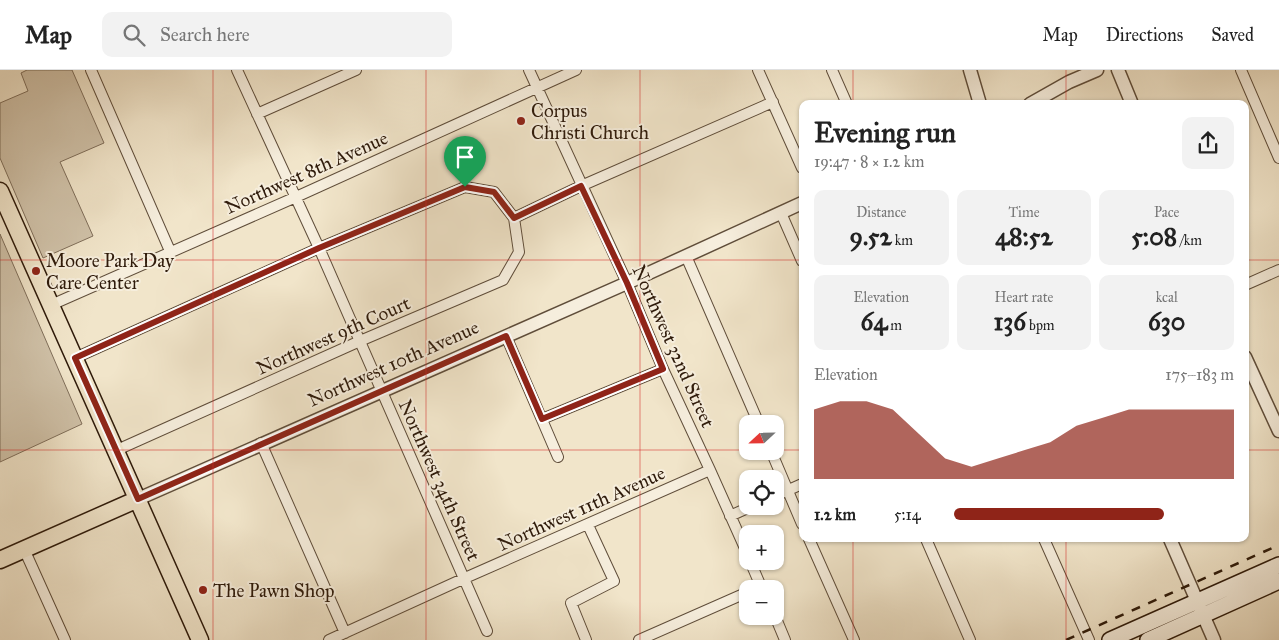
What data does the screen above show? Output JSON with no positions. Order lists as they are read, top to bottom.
{
  "streets": {
    "main road": ["Northwest 10th Avenue"],
    "street": [
      "Northwest 8th Avenue",
      "Northwest 9th Court",
      "Northwest 32nd Street",
      "Northwest 34th Street",
      "Northwest 11th Avenue"
    ]
  },
  "crossings": [
    ["Northwest 8th Avenue", "Northwest 32nd Street"],
    ["Northwest 8th Avenue", "Northwest 34th Street"],
    ["Northwest 9th Court", "Northwest 34th Street"],
    ["Northwest 32nd Street", "Northwest 10th Avenue"],
    ["Northwest 32nd Street", "Northwest 11th Avenue"],
    ["Northwest 10th Avenue", "Northwest 34th Street"],
    ["Northwest 34th Street", "Northwest 11th Avenue"]
  ],
  "places": ["Corpus Christi Church", "Moore Park Day Care Center", "The Pawn Shop"],
  "north": "left",
  "page": {
    "header": "Map",
    "search": "Search here",
    "nav": ["Map", "Directions", "Saved"],
    "heading": ["Evening run", "19:47 · 8 × 1.2 km"],
    "stats": [
      ["Distance", "9.52 km"],
      ["Time", "48:52"],
      ["Pace", "5:08 /km"],
      ["Elevation", "64 m"],
      ["Heart rate", "136 bpm"],
      ["kcal", "630"]
    ],
    "chart": ["Elevation", "175–183 m"],
    "map_buttons": ["+", "−"],
    "list": [
      {
        "name": "1.2 km",
        "note": "5:14"
      }
    ]
  }
}
